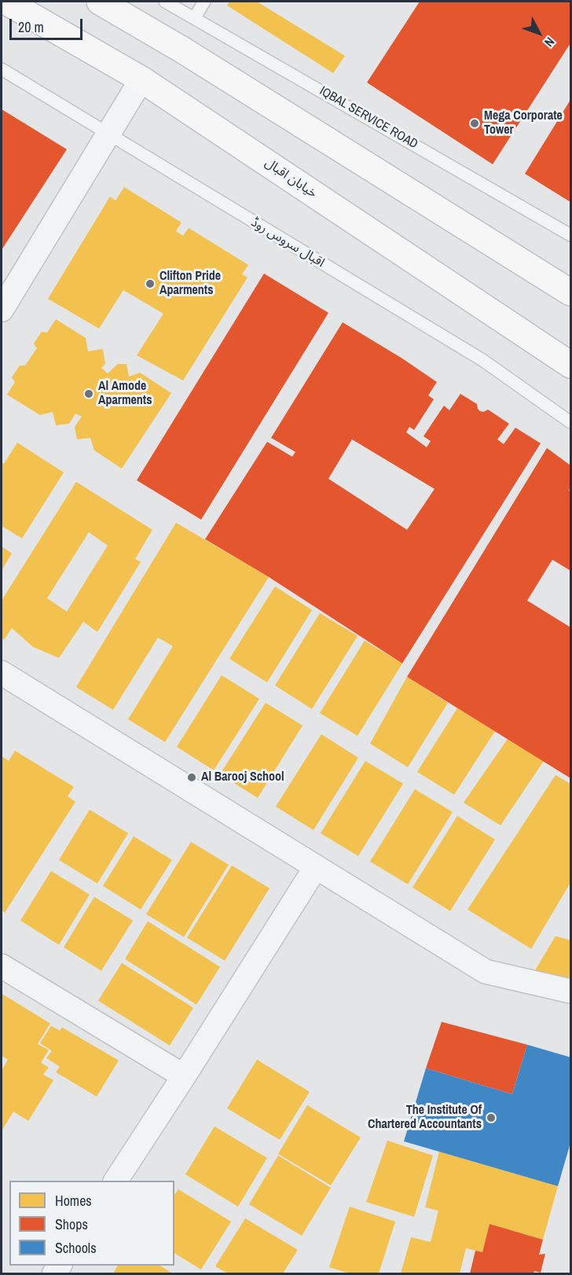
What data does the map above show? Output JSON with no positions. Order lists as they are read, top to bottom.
{
  "streets": {
    "main road": ["خیابان اقبال"],
    "lane": ["IQBAL SERVICE ROAD", "اقبال سروس روڈ"]
  },
  "places": [
    "Mega Corporate Tower",
    "Clifton Pride Aparments",
    "Al Amode Aparments",
    "Al Barooj School",
    "The Institute Of Chartered Accountants"
  ],
  "legend": ["Homes", "Shops", "Schools"],
  "scale_bar": "20 m",
  "north": "bottom right"
}
